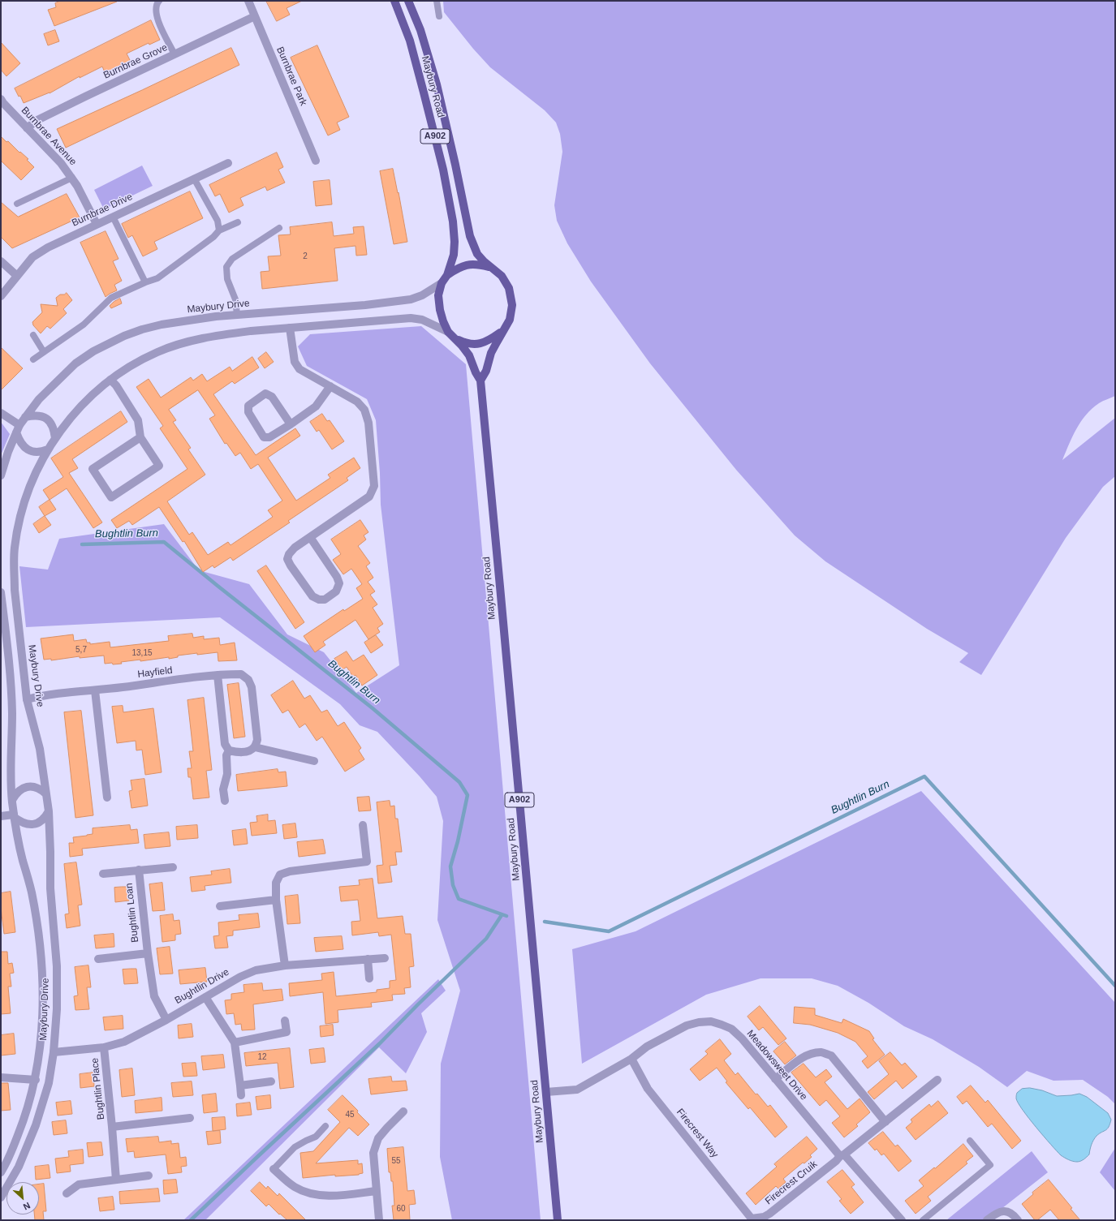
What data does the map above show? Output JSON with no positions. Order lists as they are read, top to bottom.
{
  "streets": {
    "main road": ["Maybury Road", "A902"],
    "street": [
      "Burnbrae Grove",
      "Burnbrae Park",
      "Burnbrae Avenue",
      "Burnbrae Drive",
      "Maybury Drive",
      "Hayfield",
      "Bughtlin Loan",
      "Bughtlin Drive",
      "Meadowsweet Drive",
      "Bughtlin Place",
      "Firecrest Way",
      "Firecrest Cruik"
    ]
  },
  "crossings": [
    ["Burnbrae Grove", "Burnbrae Park"],
    ["Burnbrae Grove", "Burnbrae Avenue"],
    ["Maybury Road", "Maybury Drive"],
    ["Maybury Road", "Meadowsweet Drive"],
    ["Burnbrae Avenue", "Burnbrae Drive"],
    ["Maybury Drive", "Hayfield"],
    ["Maybury Drive", "Bughtlin Drive"],
    ["Bughtlin Loan", "Bughtlin Drive"],
    ["Bughtlin Drive", "Bughtlin Place"],
    ["Meadowsweet Drive", "Firecrest Way"],
    ["Meadowsweet Drive", "Firecrest Cruik"],
    ["Firecrest Way", "Firecrest Cruik"]
  ],
  "water": ["Bughtlin Burn"],
  "house_numbers": [
    "2",
    "5,7",
    "13,15",
    "12",
    "45",
    "55",
    "60"
  ],
  "north": "bottom right"
}
